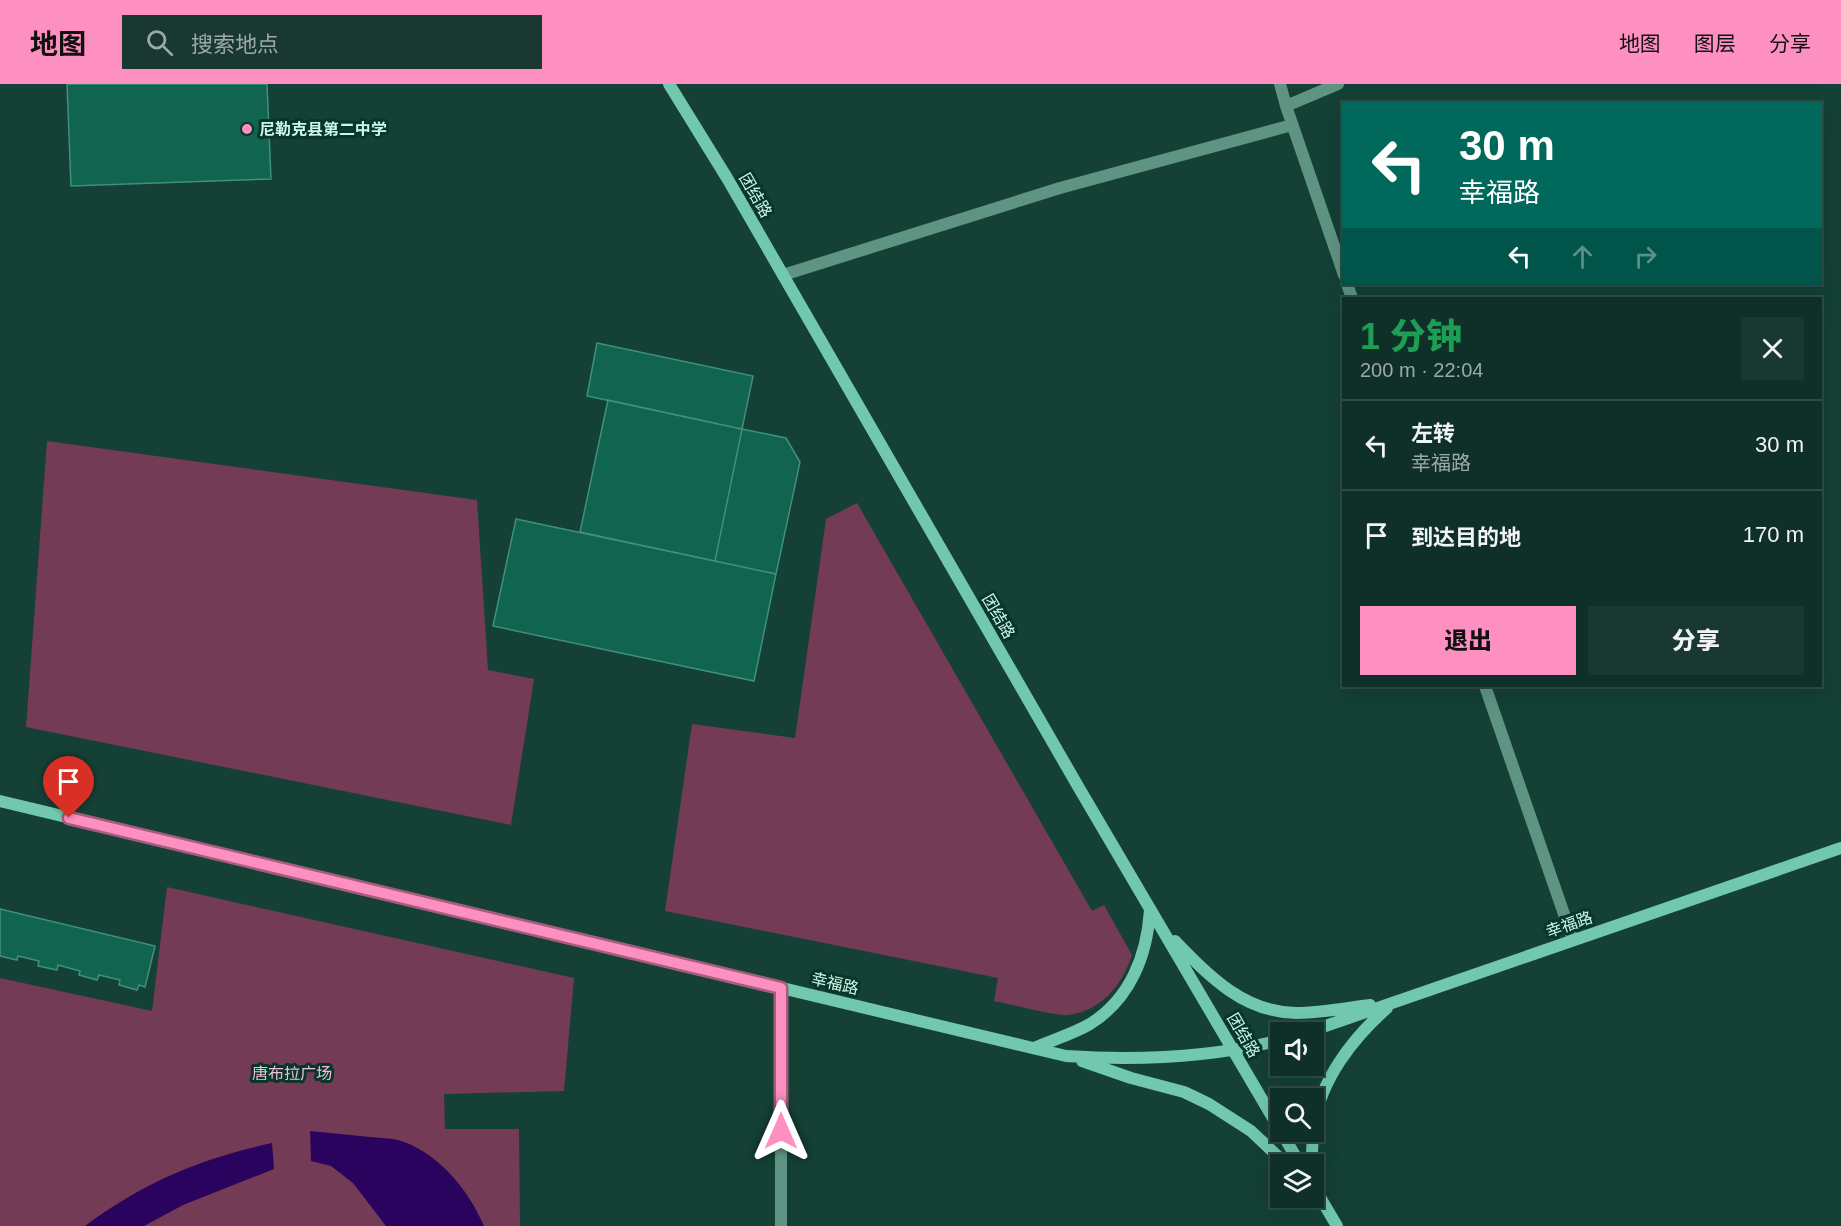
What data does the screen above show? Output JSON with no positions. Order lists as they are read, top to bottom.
{
  "streets": {
    "street": ["团结路", "幸福路"]
  },
  "crossings": [
    ["团结路", "幸福路"]
  ],
  "parks": ["唐布拉广场"],
  "places": ["尼勒克县第二中学"],
  "page": {
    "header": "地图",
    "search": "搜索地点",
    "nav": ["地图", "图层", "分享"],
    "turn": ["30 m", "幸福路"],
    "heading": ["1 分钟", "200 m · 22:04"],
    "list": [
      {
        "name": "左转",
        "note": "幸福路",
        "value": "30 m"
      },
      {
        "name": "到达目的地",
        "value": "170 m"
      }
    ],
    "buttons": ["退出", "分享"]
  }
}
